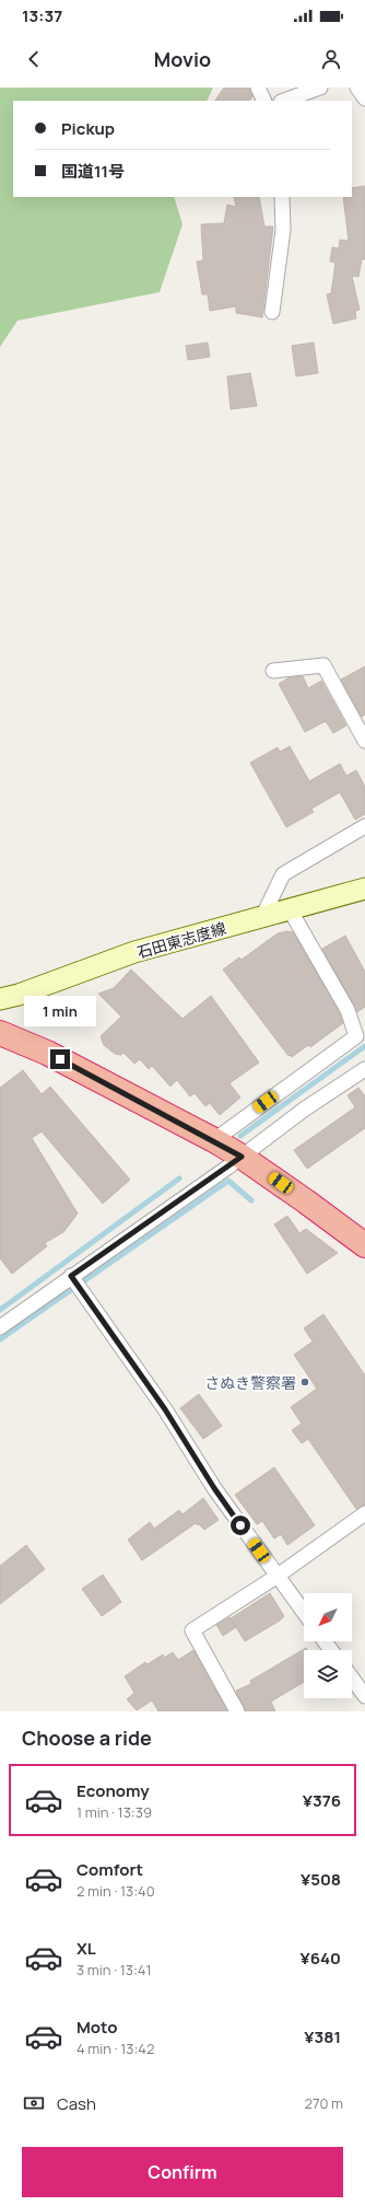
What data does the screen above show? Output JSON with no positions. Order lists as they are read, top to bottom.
{
  "streets": {
    "main road": ["石田東志度線"]
  },
  "places": ["さぬき警察署"],
  "north": "bottom left",
  "page": {
    "status": "13:37",
    "header": "Movio",
    "banner": ["Pickup", "国道11号"],
    "bubble": "1 min",
    "heading": "Choose a ride",
    "list": [
      {
        "name": "Economy",
        "note": "1 min · 13:39",
        "value": "¥376"
      },
      {
        "name": "Comfort",
        "note": "2 min · 13:40",
        "value": "¥508"
      },
      {
        "name": "XL",
        "note": "3 min · 13:41",
        "value": "¥640"
      },
      {
        "name": "Moto",
        "note": "4 min · 13:42",
        "value": "¥381"
      }
    ],
    "pay": ["Cash", "270 m"],
    "buttons": "Confirm"
  }
}
